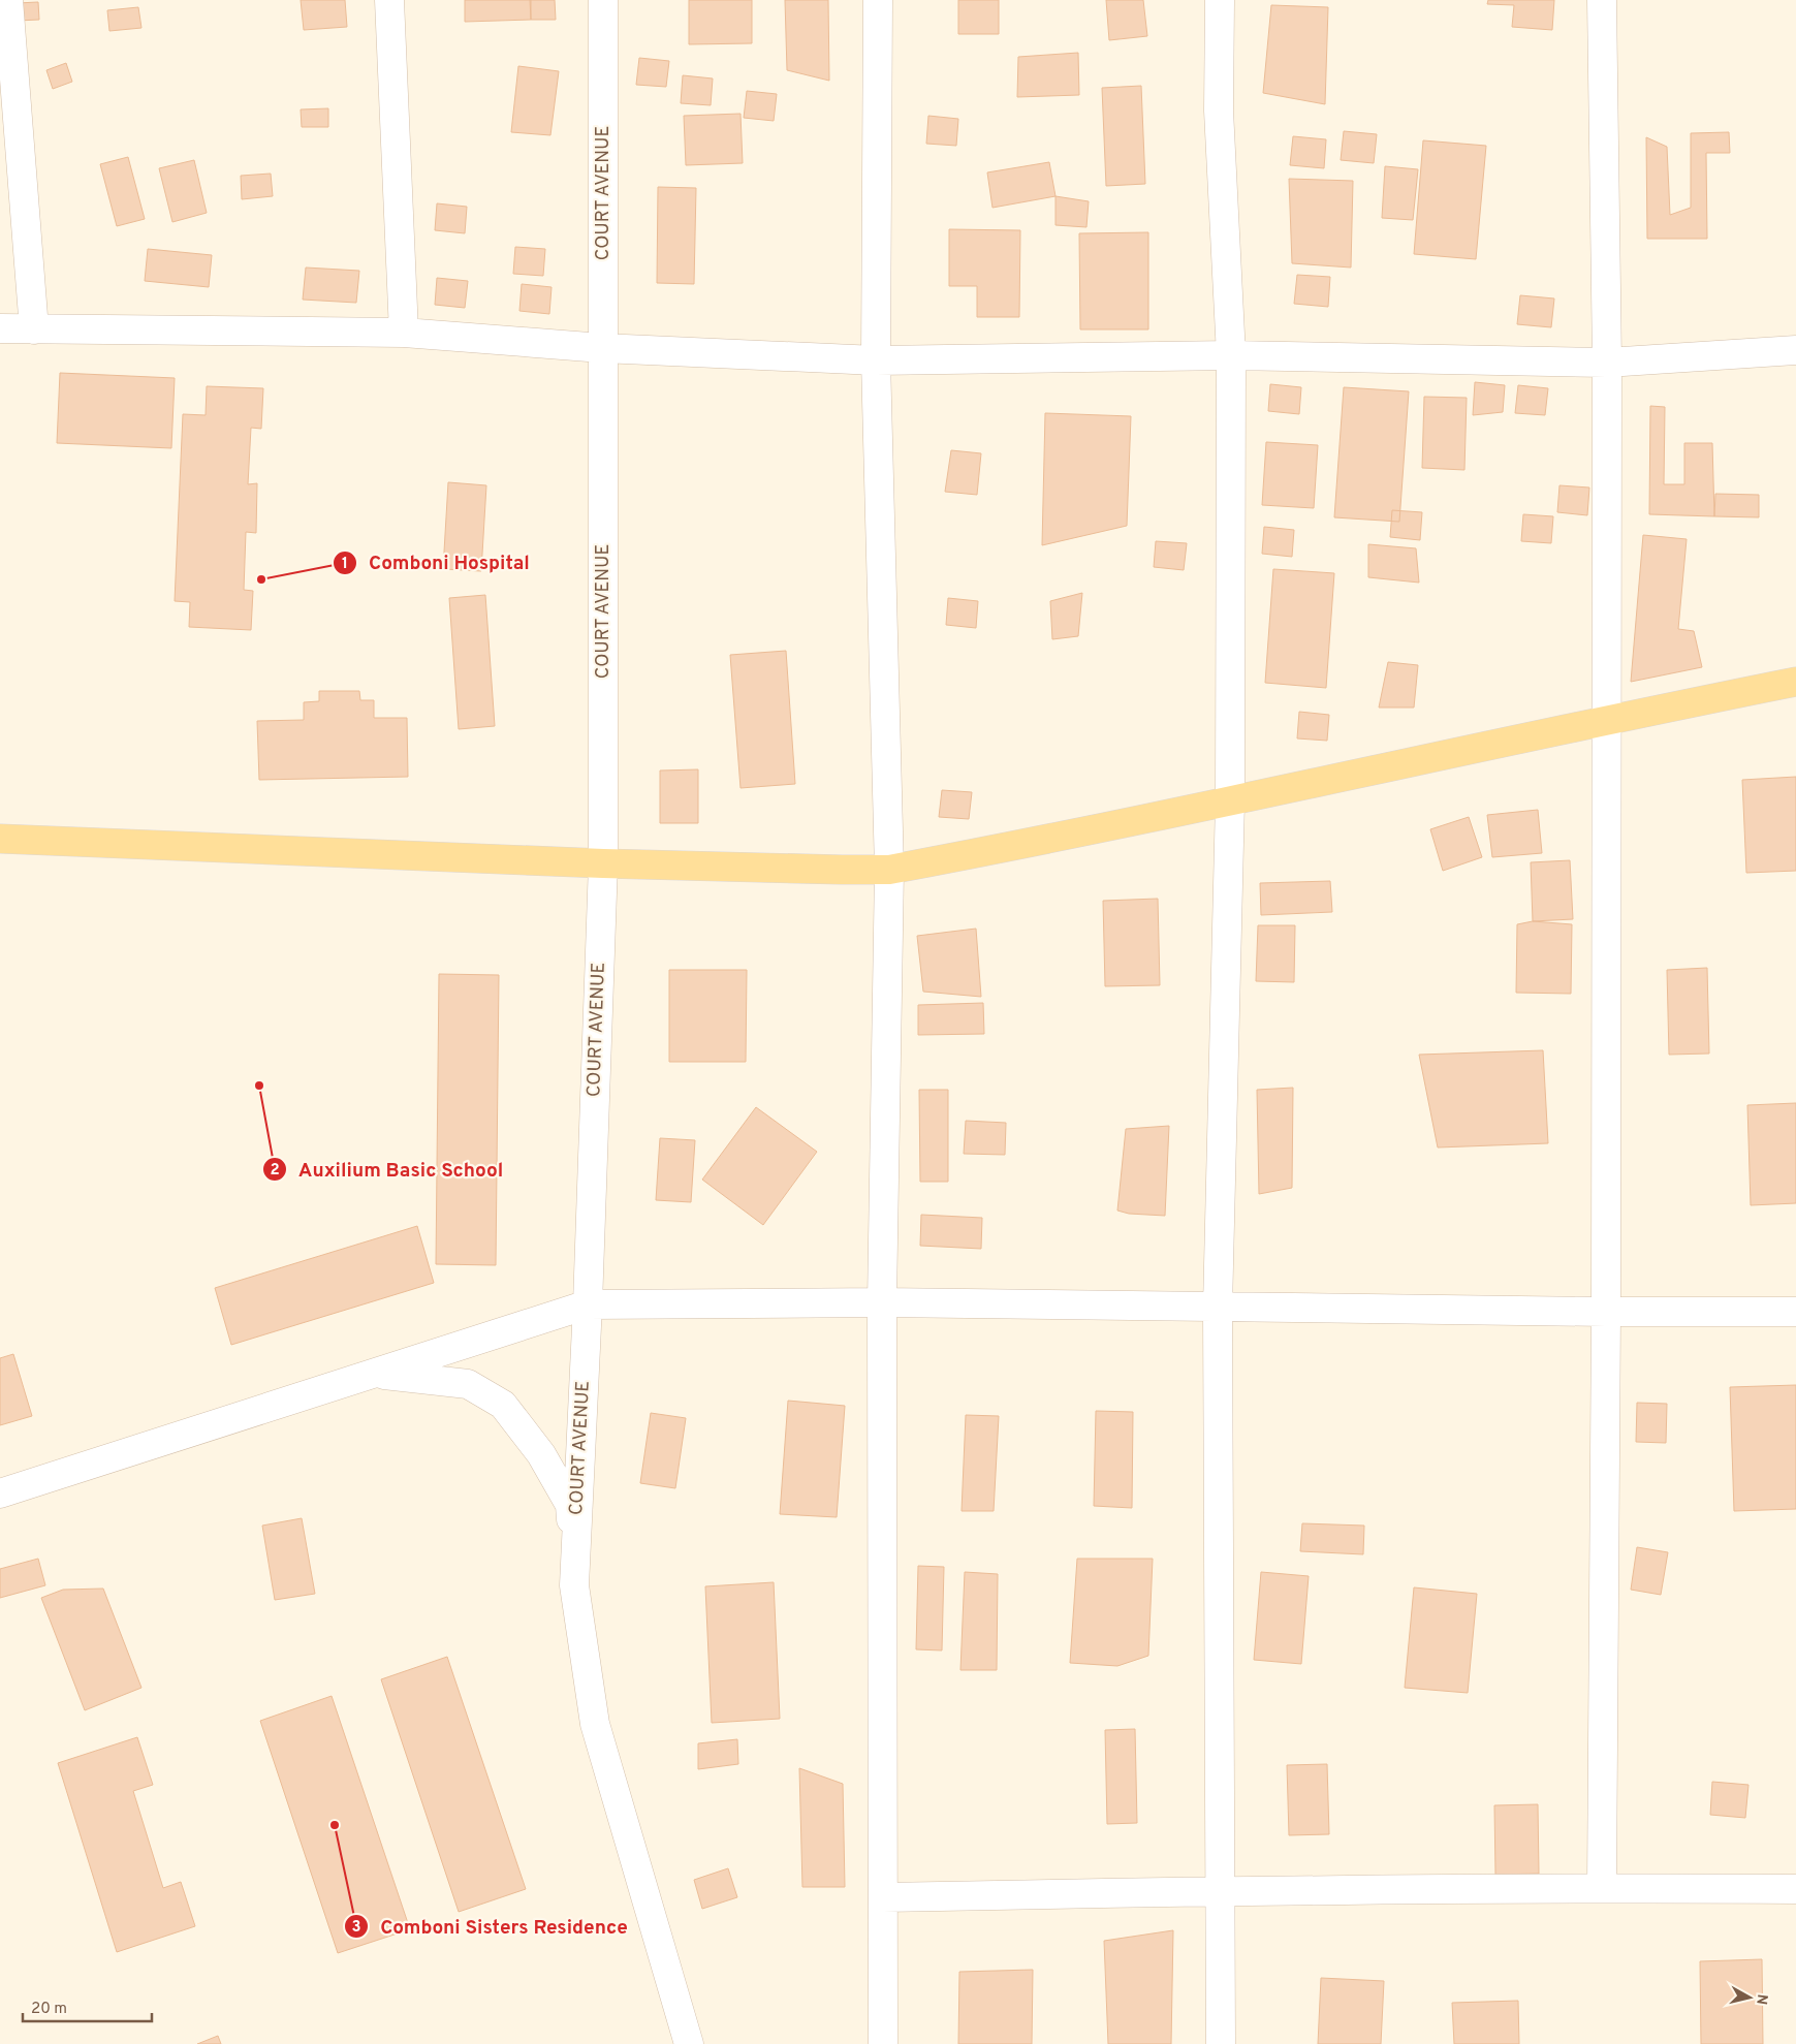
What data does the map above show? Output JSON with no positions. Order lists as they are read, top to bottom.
{
  "streets": {
    "street": ["COURT AVENUE"]
  },
  "places": ["Comboni Hospital", "Auxilium Basic School", "Comboni Sisters Residence"],
  "scale_bar": "20 m",
  "north": "right"
}
